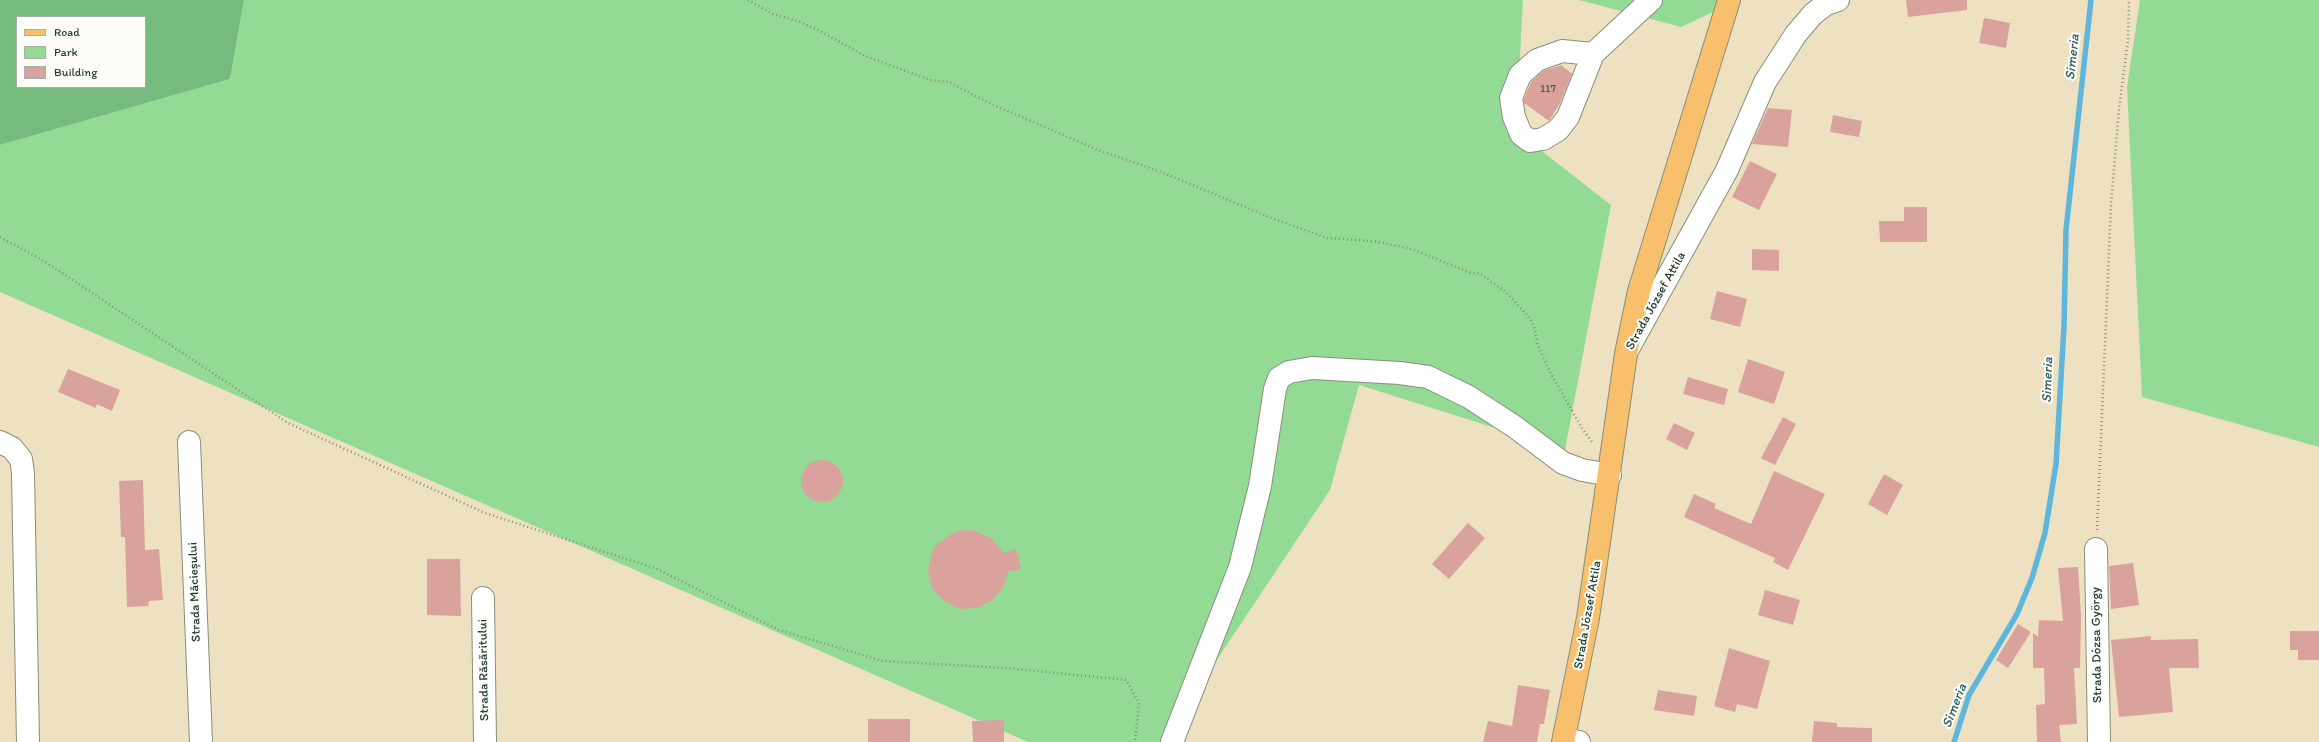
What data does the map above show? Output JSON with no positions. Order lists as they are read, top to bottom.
{
  "streets": {
    "main road": ["Strada József Attila"],
    "street": ["Strada Măcieșului", "Strada Dózsa György", "Strada Răsăritului"]
  },
  "water": ["Simeria"],
  "house_numbers": ["117"],
  "legend": ["Road", "Park", "Building"]
}
